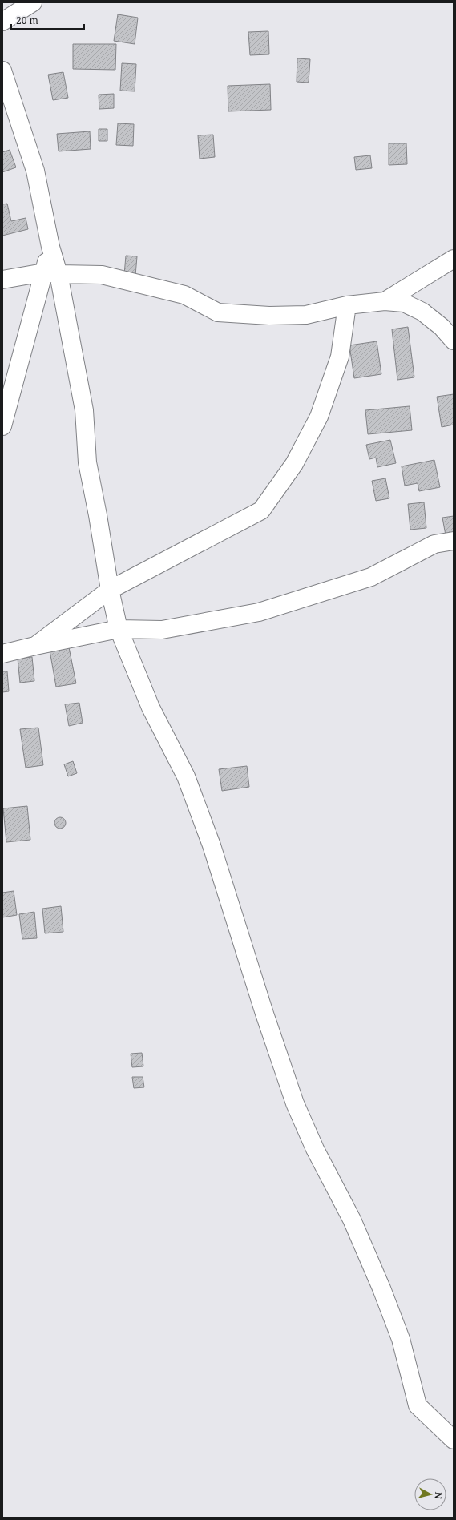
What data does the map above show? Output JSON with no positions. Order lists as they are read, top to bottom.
{
  "scale_bar": "20 m",
  "north": "right"
}
